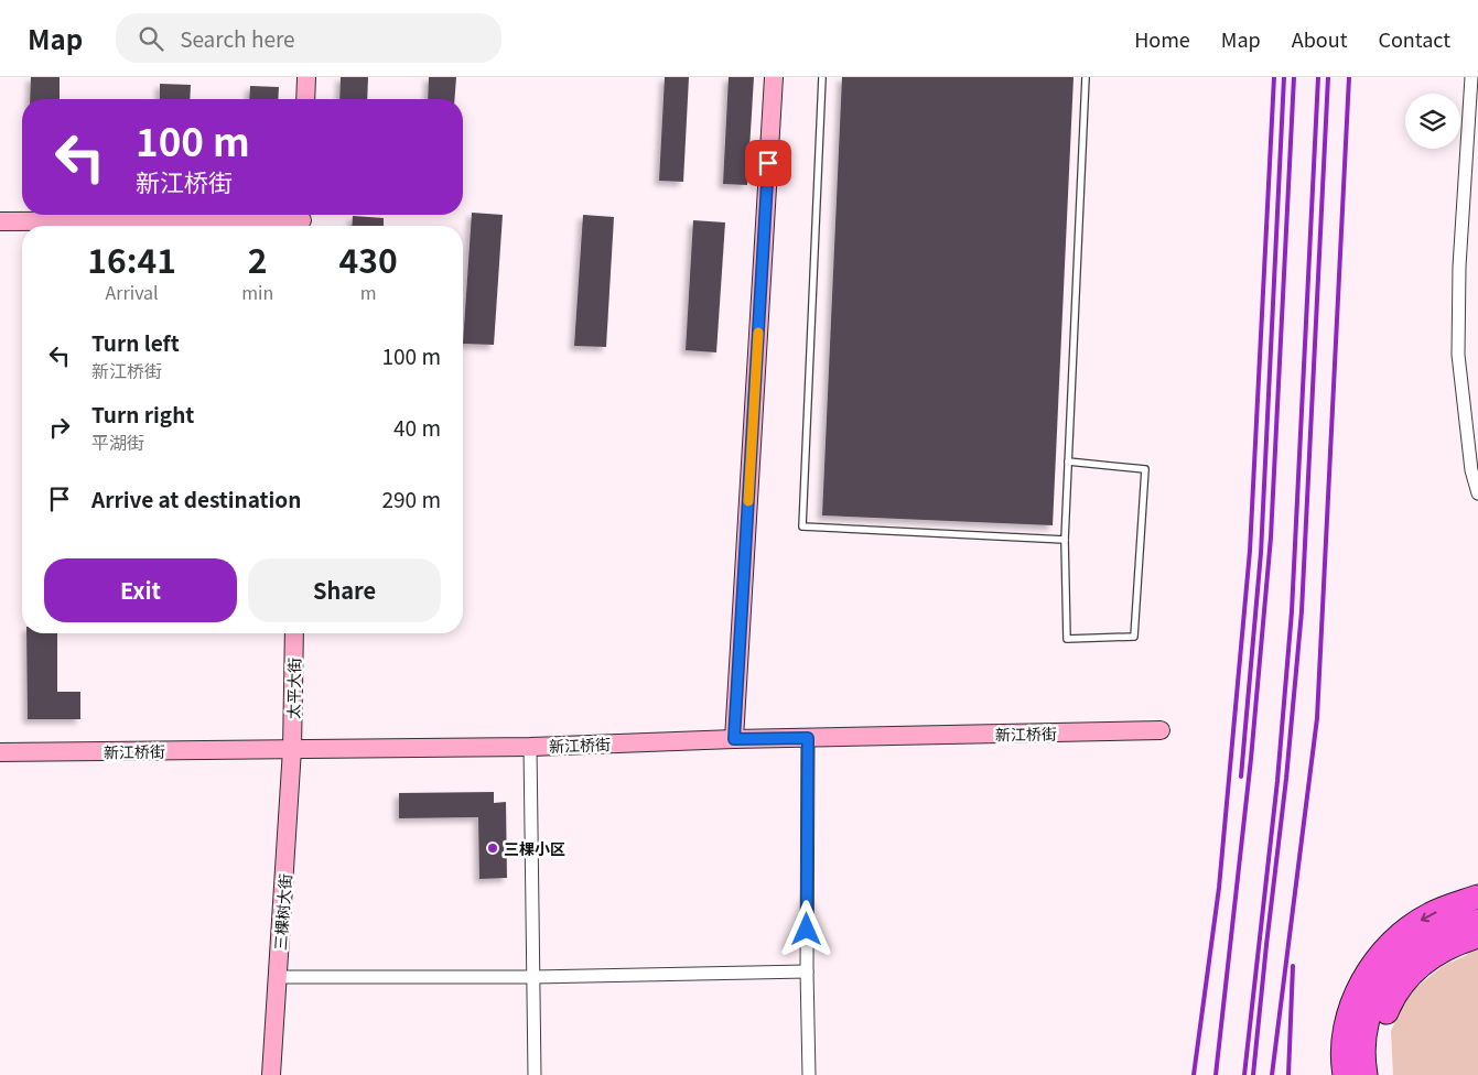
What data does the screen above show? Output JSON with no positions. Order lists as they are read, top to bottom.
{
  "streets": {
    "main road": ["太平大街", "新江桥街", "三棵树大街"]
  },
  "crossings": [
    ["太平大街", "新江桥街"],
    ["太平大街", "三棵树大街"],
    ["新江桥街", "三棵树大街"]
  ],
  "places": ["三棵小区"],
  "page": {
    "header": "Map",
    "search": "Search here",
    "nav": [
      "Home",
      "Map",
      "About",
      "Contact"
    ],
    "turn": ["100 m", "新江桥街"],
    "eta": [
      "16:41",
      "Arrival",
      "2",
      "min",
      "430",
      "m"
    ],
    "list": [
      {
        "name": "Turn left",
        "note": "新江桥街",
        "value": "100 m"
      },
      {
        "name": "Turn right",
        "note": "平湖街",
        "value": "40 m"
      },
      {
        "name": "Arrive at destination",
        "value": "290 m"
      }
    ],
    "buttons": ["Exit", "Share"]
  }
}
